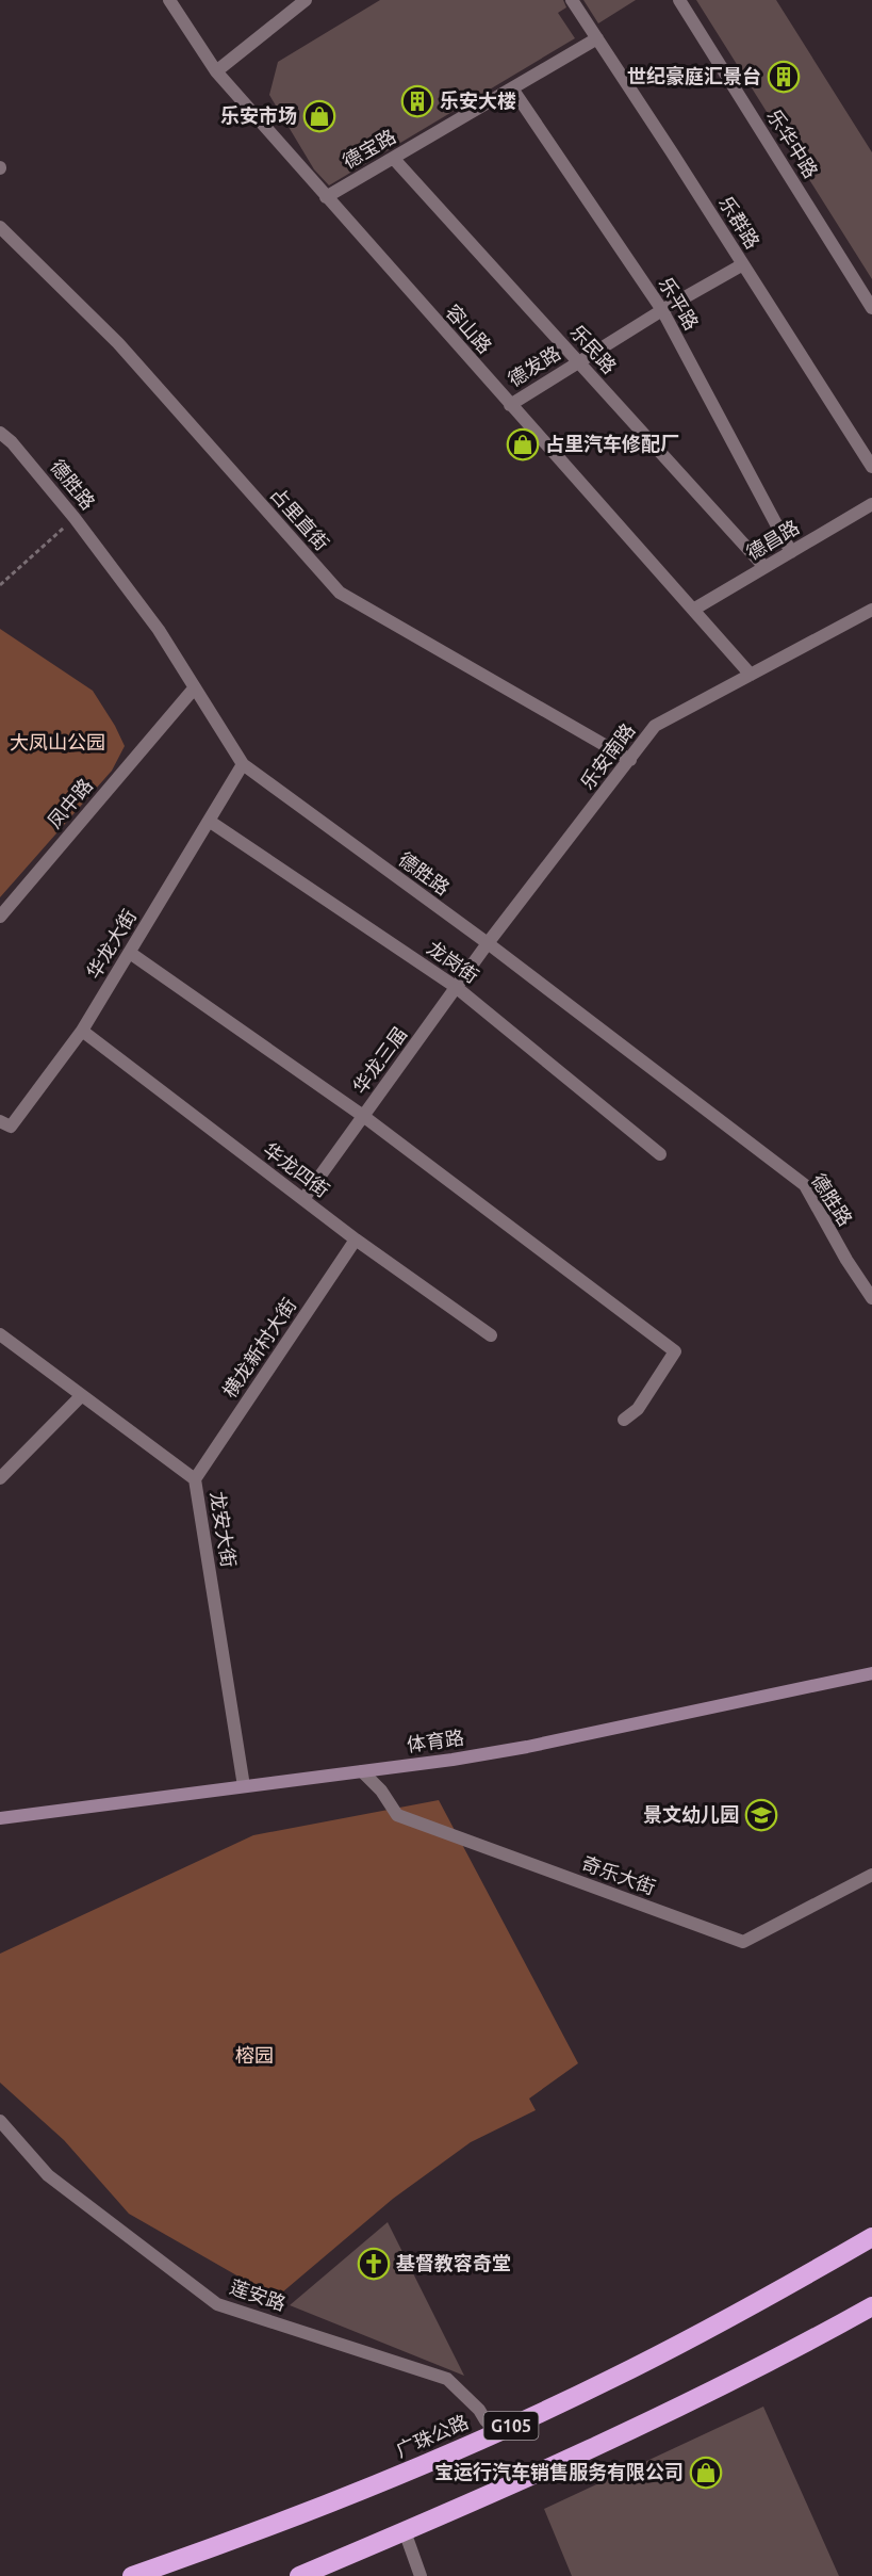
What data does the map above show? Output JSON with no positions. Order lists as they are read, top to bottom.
{
  "streets": {
    "highway": ["G105", "广珠公路"],
    "street": [
      "乐华中路",
      "德宝路",
      "乐群路",
      "乐平路",
      "容山路",
      "乐民路",
      "德发路",
      "德胜路",
      "占里直街",
      "德昌路",
      "乐安南路",
      "凤中路",
      "华龙大街",
      "龙岗街",
      "华龙三届",
      "华龙四街",
      "横龙新村大街",
      "龙安大街",
      "体育路",
      "奇乐大街",
      "莲安路"
    ]
  },
  "crossings": [
    ["德宝路", "乐群路"],
    ["德宝路", "乐平路"],
    ["德宝路", "容山路"],
    ["德宝路", "乐民路"],
    ["乐群路", "德发路"],
    ["乐平路", "德发路"],
    ["乐平路", "德昌路"],
    ["容山路", "德发路"],
    ["容山路", "德昌路"],
    ["容山路", "乐安南路"],
    ["乐民路", "德昌路"],
    ["德胜路", "乐安南路"],
    ["德胜路", "凤中路"],
    ["德胜路", "华龙大街"],
    ["德胜路", "华龙三届"],
    ["占里直街", "乐安南路"],
    ["乐安南路", "华龙三届"],
    ["华龙大街", "龙岗街"],
    ["华龙大街", "华龙四街"],
    ["龙岗街", "华龙三届"],
    ["华龙三届", "华龙四街"],
    ["华龙四街", "横龙新村大街"],
    ["横龙新村大街", "龙安大街"],
    ["龙安大街", "体育路"],
    ["体育路", "奇乐大街"],
    ["莲安路", "广珠公路"]
  ],
  "parks": ["大凤山公园", "榕园"],
  "places": {
    "building": ["世纪豪庭汇景台", "乐安大楼"],
    "shop": ["乐安市场", "占里汽车修配厂", "宝运行汽车销售服务有限公司"],
    "school or university": ["景文幼儿园"],
    "church": ["基督教容奇堂"]
  }
}
